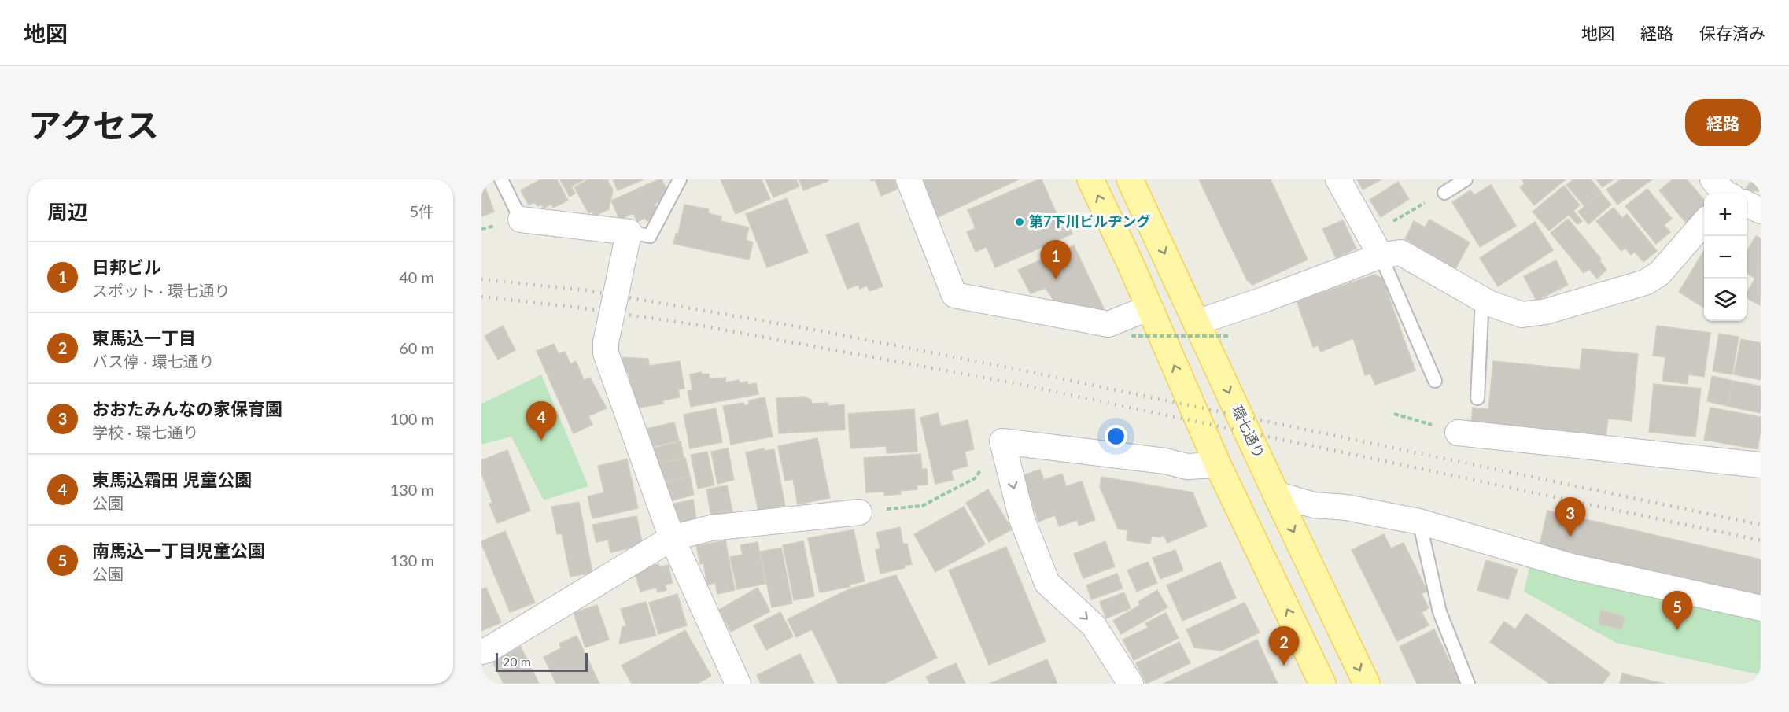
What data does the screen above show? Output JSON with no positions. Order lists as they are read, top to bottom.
{
  "streets": {
    "main road": ["環七通り"]
  },
  "places": ["第7下川ビルヂング"],
  "scale_bar": "20 m",
  "page": {
    "header": "地図",
    "nav": ["地図", "経路", "保存済み"],
    "title": "アクセス",
    "buttons": "経路",
    "heading": ["周辺", "5件"],
    "map_buttons": ["+", "−"],
    "pins": [
      "1",
      "4",
      "3",
      "5",
      "2"
    ],
    "list": [
      {
        "mark": "1",
        "name": "日邦ビル",
        "note": "スポット · 環七通り",
        "value": "40 m"
      },
      {
        "mark": "2",
        "name": "東馬込一丁目",
        "note": "バス停 · 環七通り",
        "value": "60 m"
      },
      {
        "mark": "3",
        "name": "おおたみんなの家保育園",
        "note": "学校 · 環七通り",
        "value": "100 m"
      },
      {
        "mark": "4",
        "name": "東馬込霜田 児童公園",
        "note": "公園",
        "value": "130 m"
      },
      {
        "mark": "5",
        "name": "南馬込一丁目児童公園",
        "note": "公園",
        "value": "130 m"
      }
    ],
    "scale": "20 m"
  }
}
